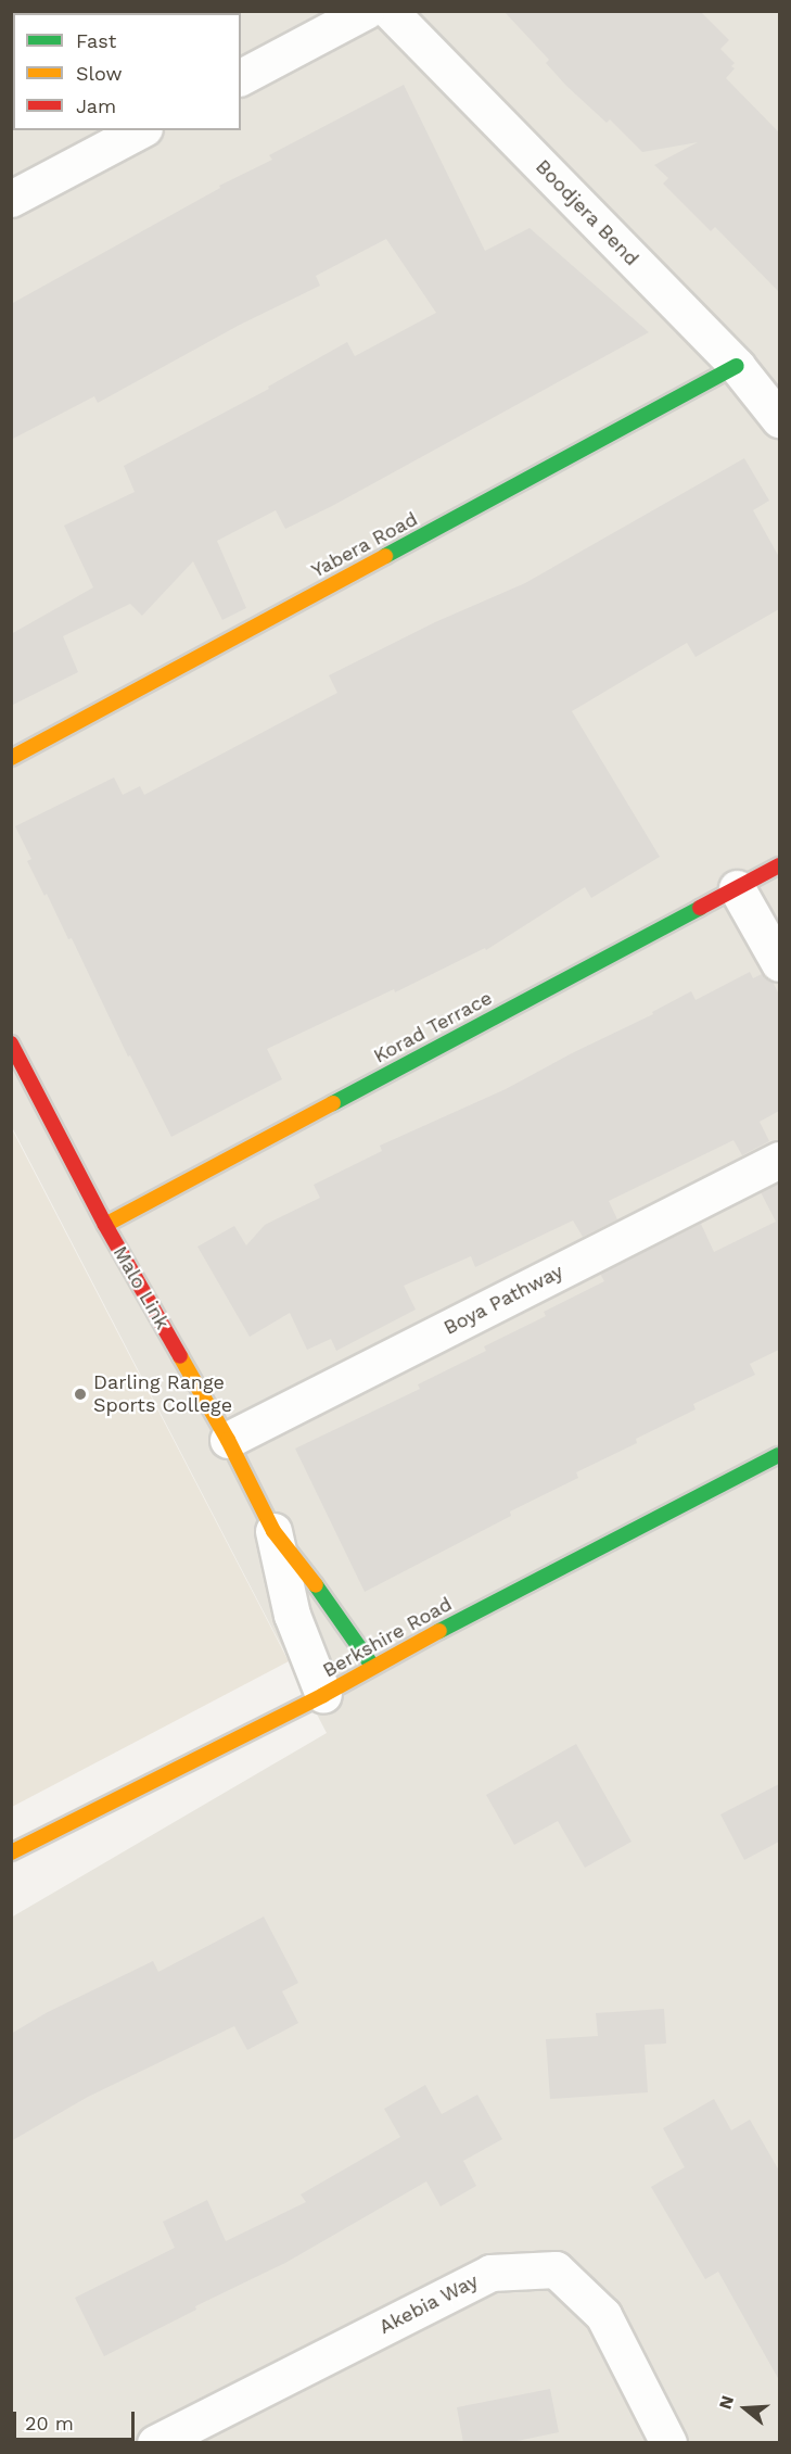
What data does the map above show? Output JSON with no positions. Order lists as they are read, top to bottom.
{
  "streets": {
    "street": [
      "Boodjera Bend",
      "Yabera Road",
      "Korad Terrace",
      "Malo Link",
      "Boya Pathway",
      "Berkshire Road",
      "Akebia Way"
    ]
  },
  "crossings": [
    ["Boodjera Bend", "Yabera Road"],
    ["Korad Terrace", "Malo Link"],
    ["Malo Link", "Boya Pathway"],
    ["Malo Link", "Berkshire Road"]
  ],
  "places": ["Darling Range Sports College"],
  "legend": ["Fast", "Slow", "Jam"],
  "scale_bar": "20 m",
  "north": "left"
}
